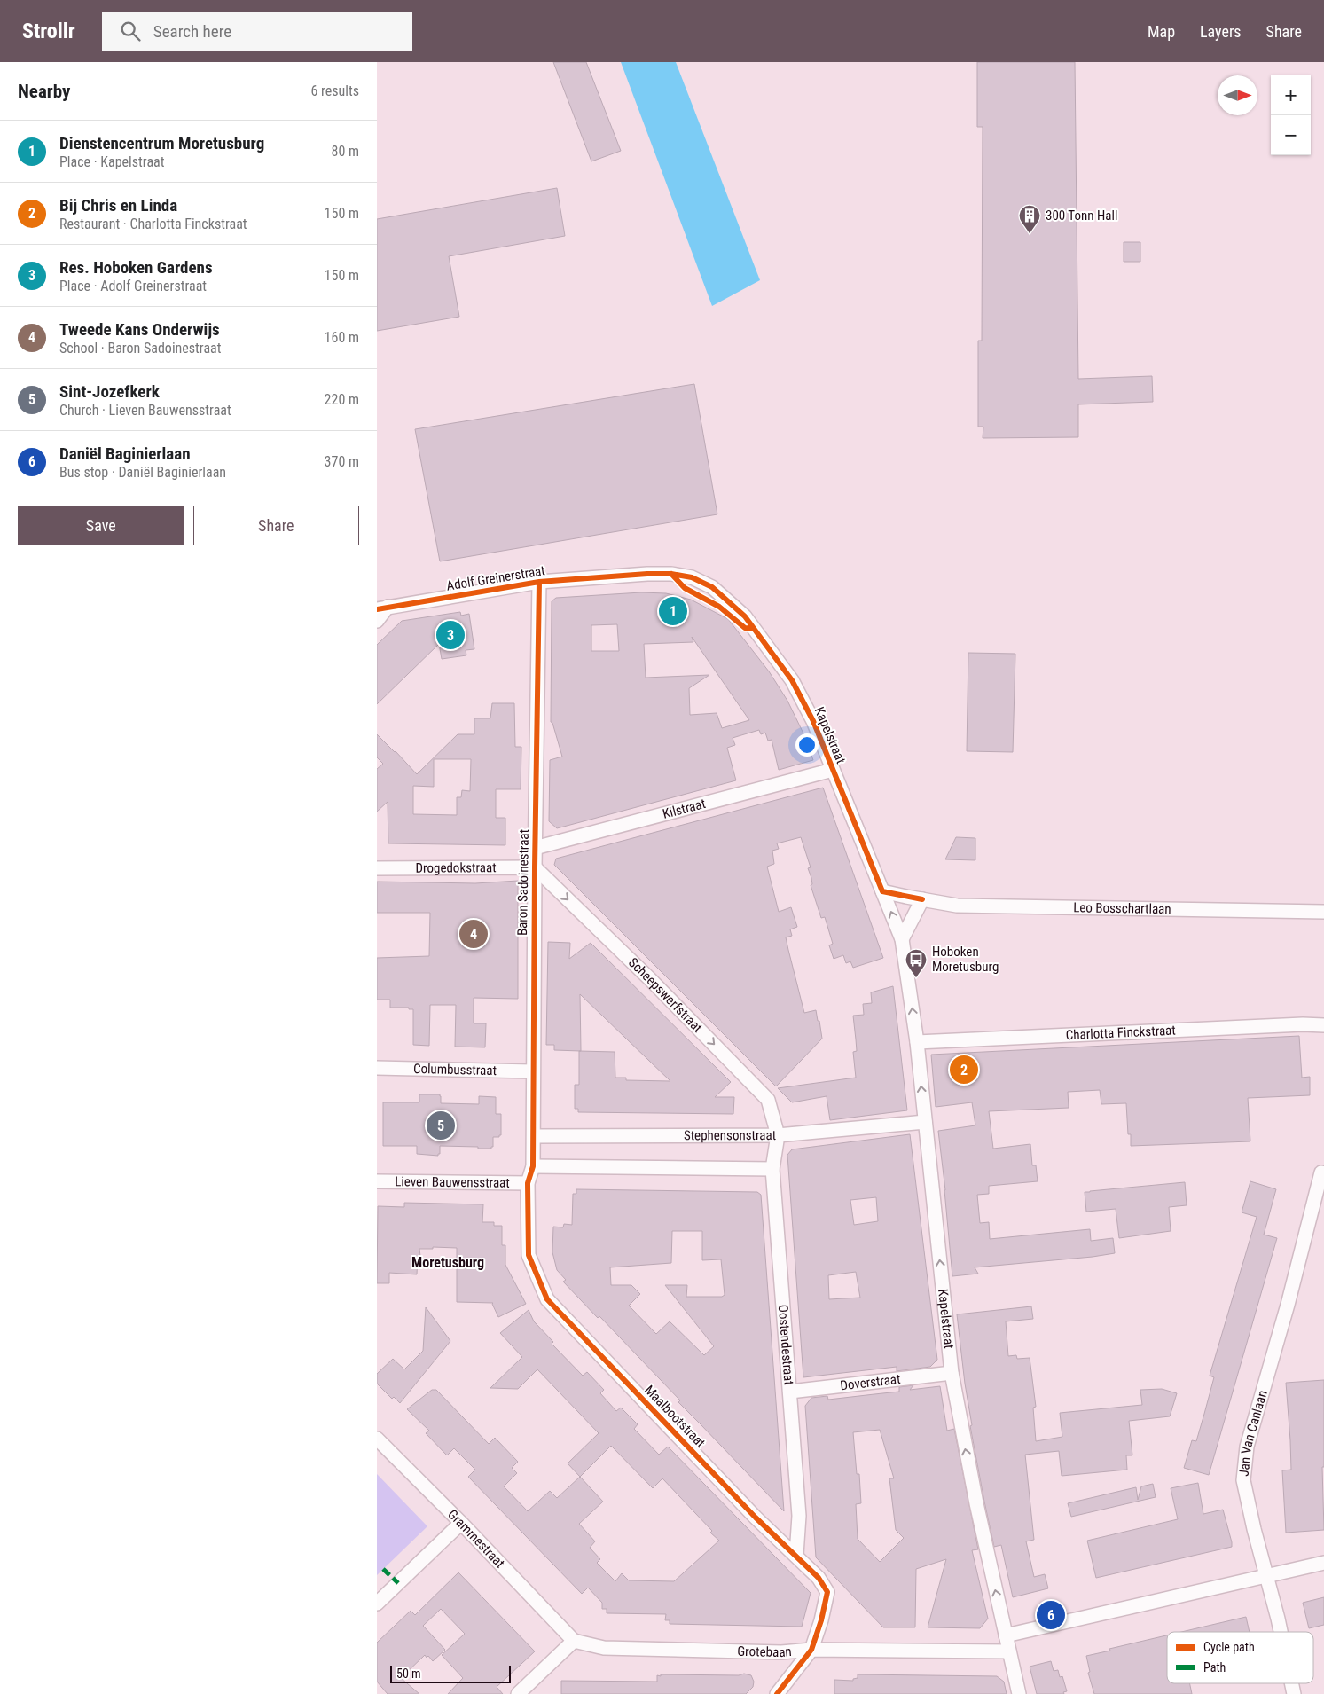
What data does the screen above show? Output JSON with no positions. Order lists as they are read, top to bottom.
{
  "streets": {
    "street": [
      "Adolf Greinerstraat",
      "Kapelstraat",
      "Kilstraat",
      "Drogedokstraat",
      "Baron Sadoinestraat",
      "Leo Bosschartlaan",
      "Scheepswerfstraat",
      "Charlotta Finckstraat",
      "Columbusstraat",
      "Stephensonstraat",
      "Lieven Bauwensstraat",
      "Oostendestraat",
      "Doverstraat",
      "Maalbootstraat",
      "Jan Van Canlaan",
      "Grammestraat",
      "Grotebaan"
    ]
  },
  "crossings": [
    ["Adolf Greinerstraat", "Kapelstraat"],
    ["Adolf Greinerstraat", "Baron Sadoinestraat"],
    ["Kapelstraat", "Kilstraat"],
    ["Kapelstraat", "Charlotta Finckstraat"],
    ["Kapelstraat", "Stephensonstraat"],
    ["Kapelstraat", "Doverstraat"],
    ["Kapelstraat", "Grotebaan"],
    ["Kilstraat", "Baron Sadoinestraat"],
    ["Drogedokstraat", "Baron Sadoinestraat"],
    ["Drogedokstraat", "Scheepswerfstraat"],
    ["Baron Sadoinestraat", "Scheepswerfstraat"],
    ["Baron Sadoinestraat", "Columbusstraat"],
    ["Baron Sadoinestraat", "Stephensonstraat"],
    ["Baron Sadoinestraat", "Lieven Bauwensstraat"],
    ["Baron Sadoinestraat", "Maalbootstraat"],
    ["Scheepswerfstraat", "Stephensonstraat"],
    ["Scheepswerfstraat", "Oostendestraat"],
    ["Stephensonstraat", "Oostendestraat"],
    ["Lieven Bauwensstraat", "Maalbootstraat"],
    ["Oostendestraat", "Doverstraat"],
    ["Oostendestraat", "Maalbootstraat"],
    ["Maalbootstraat", "Grotebaan"],
    ["Grammestraat", "Grotebaan"]
  ],
  "one_way": ["Kapelstraat", "Scheepswerfstraat"],
  "districts": ["Moretusburg"],
  "places": {
    "building": ["300 Tonn Hall"],
    "bus stop": ["Hoboken Moretusburg"]
  },
  "legend": ["Cycle path", "Path"],
  "scale_bar": "50 m",
  "north": "right",
  "page": {
    "header": "Strollr",
    "search": "Search here",
    "nav": ["Map", "Layers", "Share"],
    "heading": ["Nearby", "6 results"],
    "map_buttons": ["+", "−"],
    "list": [
      {
        "mark": "1",
        "name": "Dienstencentrum Moretusburg",
        "note": "Place · Kapelstraat",
        "value": "80 m"
      },
      {
        "mark": "2",
        "name": "Bij Chris en Linda",
        "note": "Restaurant · Charlotta Finckstraat",
        "value": "150 m"
      },
      {
        "mark": "3",
        "name": "Res. Hoboken Gardens",
        "note": "Place · Adolf Greinerstraat",
        "value": "150 m"
      },
      {
        "mark": "4",
        "name": "Tweede Kans Onderwijs",
        "note": "School · Baron Sadoinestraat",
        "value": "160 m"
      },
      {
        "mark": "5",
        "name": "Sint-Jozefkerk",
        "note": "Church · Lieven Bauwensstraat",
        "value": "220 m"
      },
      {
        "mark": "6",
        "name": "Daniël Baginierlaan",
        "note": "Bus stop · Daniël Baginierlaan",
        "value": "370 m"
      }
    ],
    "buttons": ["Save", "Share"],
    "pins": [
      "1",
      "3",
      "4",
      "2",
      "5",
      "6"
    ],
    "scale": "50 m"
  }
}
